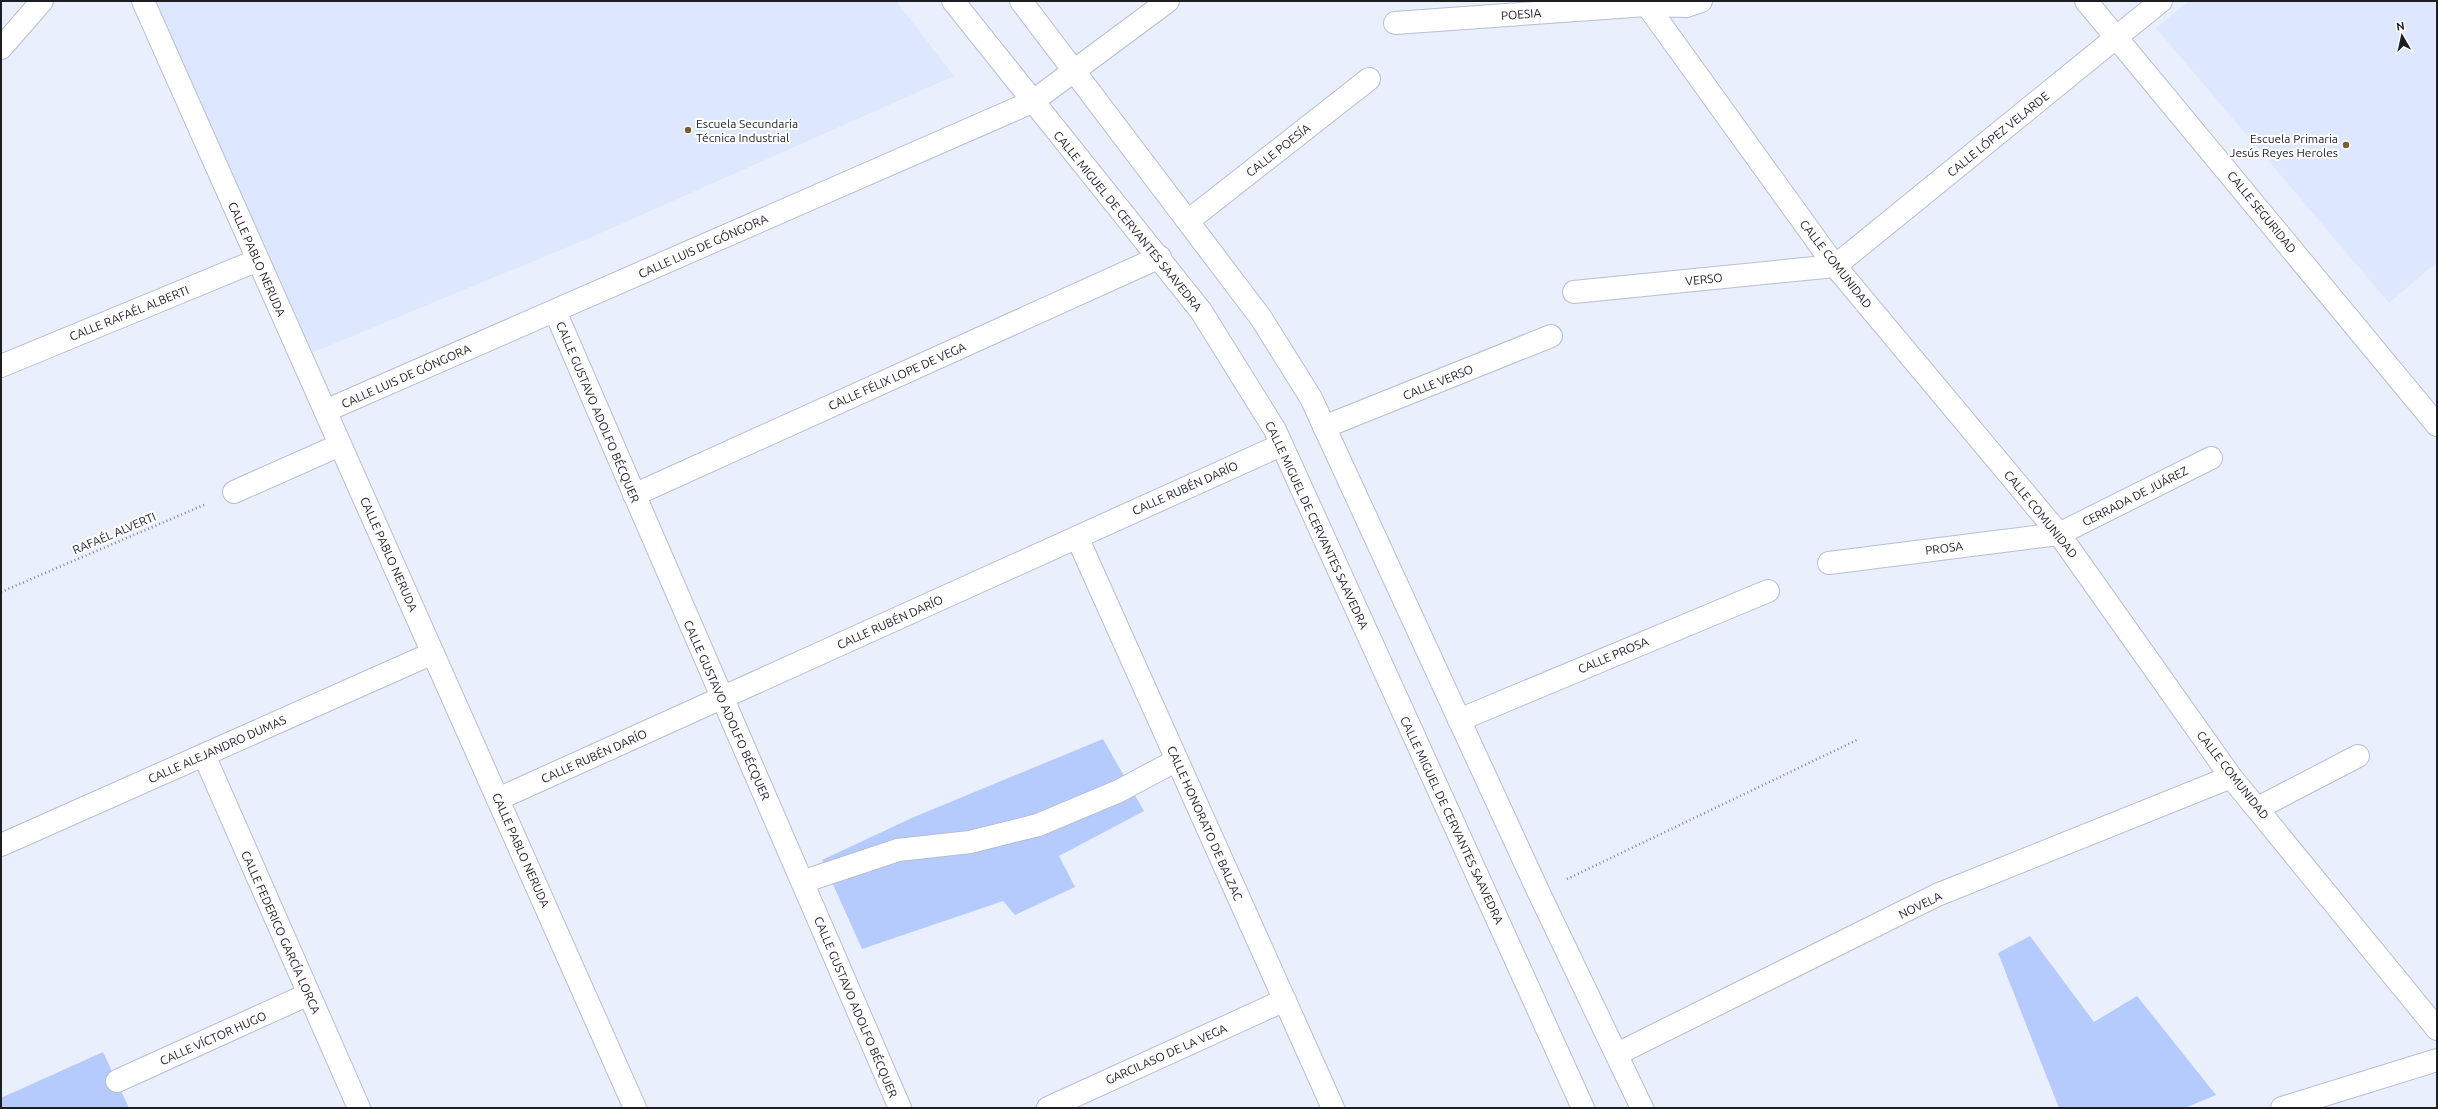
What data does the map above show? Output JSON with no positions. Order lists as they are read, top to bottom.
{
  "streets": {
    "street": [
      "POESIA",
      "CALLE LÓPEZ VELARDE",
      "CALLE POESÍA",
      "CALLE SEGURIDAD",
      "CALLE MIGUEL DE CERVANTES SAAVEDRA",
      "CALLE LUIS DE GÓNGORA",
      "CALLE PABLO NERUDA",
      "CALLE COMUNIDAD",
      "VERSO",
      "CALLE RAFAÉL ALBERTI",
      "CALLE FÉLIX LOPE DE VEGA",
      "CALLE VERSO",
      "CALLE GUSTAVO ADOLFO BÉCQUER",
      "CALLE RUBÉN DARÍO",
      "CERRADA DE JUÁREZ",
      "PROSA",
      "CALLE PROSA",
      "CALLE ALEJANDRO DUMAS",
      "CALLE HONORATO DE BALZAC",
      "NOVELA",
      "CALLE FEDERICO GARCÍA LORCA",
      "CALLE VÍCTOR HUGO",
      "GARCILASO DE LA VEGA"
    ],
    "path": ["RAFAÉL ALVERTI"]
  },
  "crossings": [
    ["POESIA", "CALLE COMUNIDAD"],
    ["CALLE LÓPEZ VELARDE", "CALLE SEGURIDAD"],
    ["CALLE LÓPEZ VELARDE", "CALLE COMUNIDAD"],
    ["CALLE LÓPEZ VELARDE", "VERSO"],
    ["CALLE MIGUEL DE CERVANTES SAAVEDRA", "CALLE LUIS DE GÓNGORA"],
    ["CALLE MIGUEL DE CERVANTES SAAVEDRA", "CALLE FÉLIX LOPE DE VEGA"],
    ["CALLE MIGUEL DE CERVANTES SAAVEDRA", "CALLE RUBÉN DARÍO"],
    ["CALLE LUIS DE GÓNGORA", "CALLE PABLO NERUDA"],
    ["CALLE LUIS DE GÓNGORA", "CALLE GUSTAVO ADOLFO BÉCQUER"],
    ["CALLE PABLO NERUDA", "CALLE RAFAÉL ALBERTI"],
    ["CALLE PABLO NERUDA", "CALLE RUBÉN DARÍO"],
    ["CALLE PABLO NERUDA", "CALLE ALEJANDRO DUMAS"],
    ["CALLE COMUNIDAD", "VERSO"],
    ["CALLE COMUNIDAD", "CERRADA DE JUÁREZ"],
    ["CALLE COMUNIDAD", "PROSA"],
    ["CALLE COMUNIDAD", "NOVELA"],
    ["CALLE FÉLIX LOPE DE VEGA", "CALLE GUSTAVO ADOLFO BÉCQUER"],
    ["CALLE GUSTAVO ADOLFO BÉCQUER", "CALLE RUBÉN DARÍO"],
    ["CALLE RUBÉN DARÍO", "CALLE HONORATO DE BALZAC"],
    ["CERRADA DE JUÁREZ", "PROSA"],
    ["CALLE ALEJANDRO DUMAS", "CALLE FEDERICO GARCÍA LORCA"],
    ["CALLE HONORATO DE BALZAC", "GARCILASO DE LA VEGA"],
    ["CALLE FEDERICO GARCÍA LORCA", "CALLE VÍCTOR HUGO"]
  ],
  "places": ["Escuela Secundaria Técnica Industrial", "Escuela Primaria Jesús Reyes Heroles"],
  "north": "top"
}
